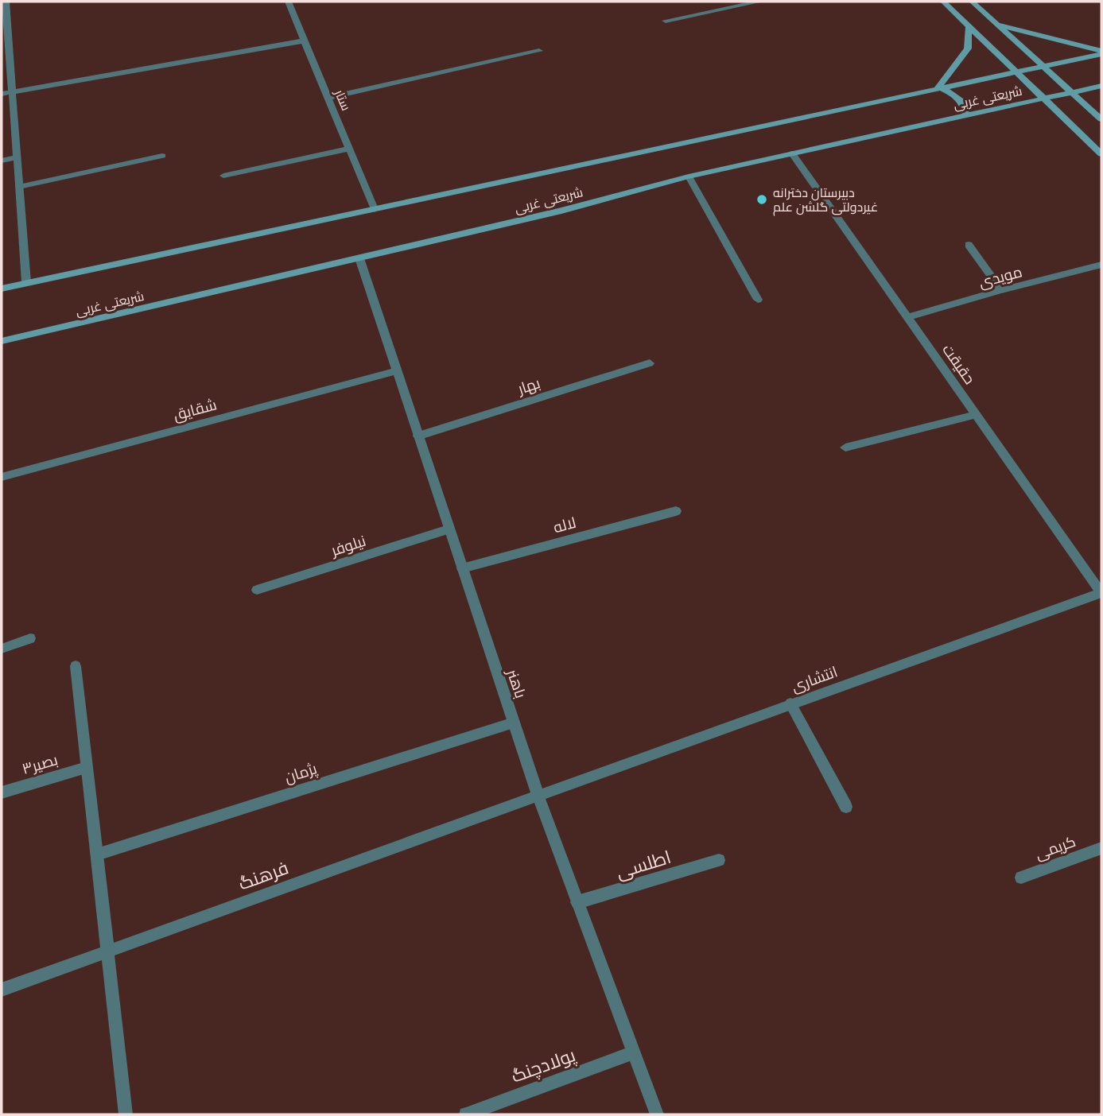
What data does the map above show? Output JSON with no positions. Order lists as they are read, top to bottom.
{
  "streets": {
    "main road": ["شریعتی غربی"],
    "street": [
      "ستار",
      "مویدی",
      "حقیقت",
      "بهار",
      "شقایق",
      "لاله",
      "نیلوفر",
      "انتشاری",
      "باهنر",
      "بصیر۳",
      "پژمان",
      "کریمی",
      "اطلسی",
      "فرهنگ",
      "پولادچنگ"
    ]
  },
  "crossings": [
    ["شریعتی غربی", "ستار"],
    ["شریعتی غربی", "حقیقت"],
    ["شریعتی غربی", "باهنر"],
    ["مویدی", "حقیقت"],
    ["حقیقت", "انتشاری"],
    ["بهار", "باهنر"],
    ["شقایق", "باهنر"],
    ["لاله", "باهنر"],
    ["نیلوفر", "باهنر"],
    ["انتشاری", "باهنر"],
    ["انتشاری", "فرهنگ"],
    ["باهنر", "پژمان"],
    ["باهنر", "اطلسی"],
    ["باهنر", "فرهنگ"],
    ["باهنر", "پولادچنگ"]
  ],
  "places": ["دبیرستان دخترانه غیردولتی گلشن علم"]
}
